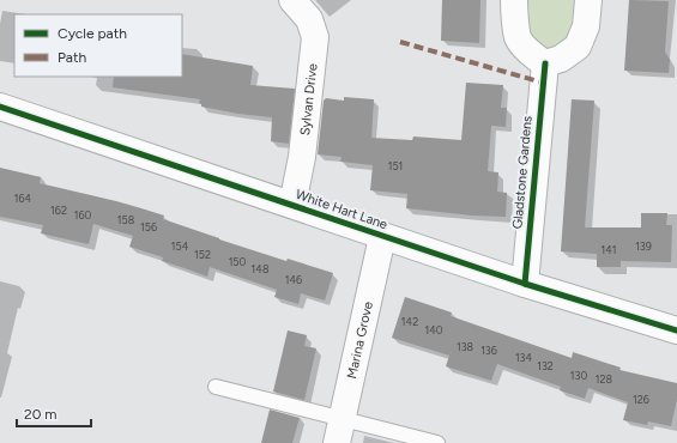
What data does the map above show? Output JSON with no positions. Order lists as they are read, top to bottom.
{
  "streets": {
    "street": [
      "Sylvan Drive",
      "Gladstone Gardens",
      "White Hart Lane",
      "Marina Grove"
    ]
  },
  "crossings": [
    ["Sylvan Drive", "White Hart Lane"],
    ["Gladstone Gardens", "White Hart Lane"],
    ["White Hart Lane", "Marina Grove"]
  ],
  "house_numbers": [
    "151",
    "164",
    "162",
    "160",
    "158",
    "156",
    "154",
    "139",
    "141",
    "152",
    "150",
    "148",
    "146",
    "142",
    "140",
    "138",
    "136",
    "134",
    "132",
    "130",
    "128",
    "126"
  ],
  "legend": ["Cycle path", "Path"],
  "scale_bar": "20 m"
}
